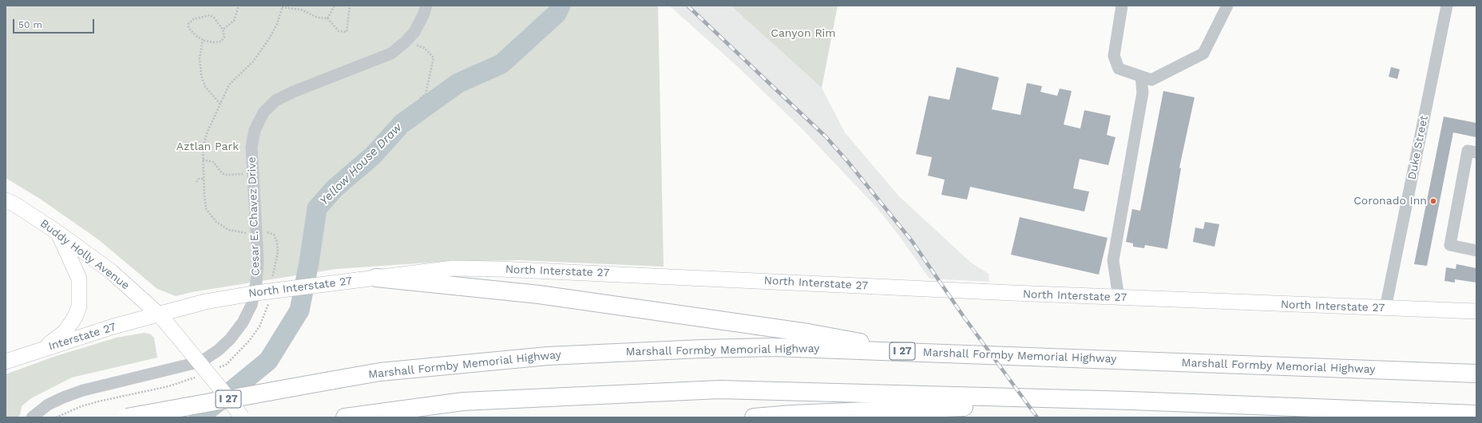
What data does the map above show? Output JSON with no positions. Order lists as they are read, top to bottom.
{
  "streets": {
    "highway": ["Marshall Formby Memorial Highway", "I 27"],
    "main road": ["Buddy Holly Avenue", "North Interstate 27", "Interstate 27"],
    "street": ["Duke Street", "Cesar E. Chavez Drive"]
  },
  "crossings": [
    ["Duke Street", "North Interstate 27"],
    ["Buddy Holly Avenue", "North Interstate 27"],
    ["Buddy Holly Avenue", "Interstate 27"],
    ["North Interstate 27", "Interstate 27"]
  ],
  "water": ["Yellow House Draw"],
  "parks": ["Canyon Rim", "Aztlan Park"],
  "places": ["Coronado Inn"],
  "scale_bar": "50 m"
}
